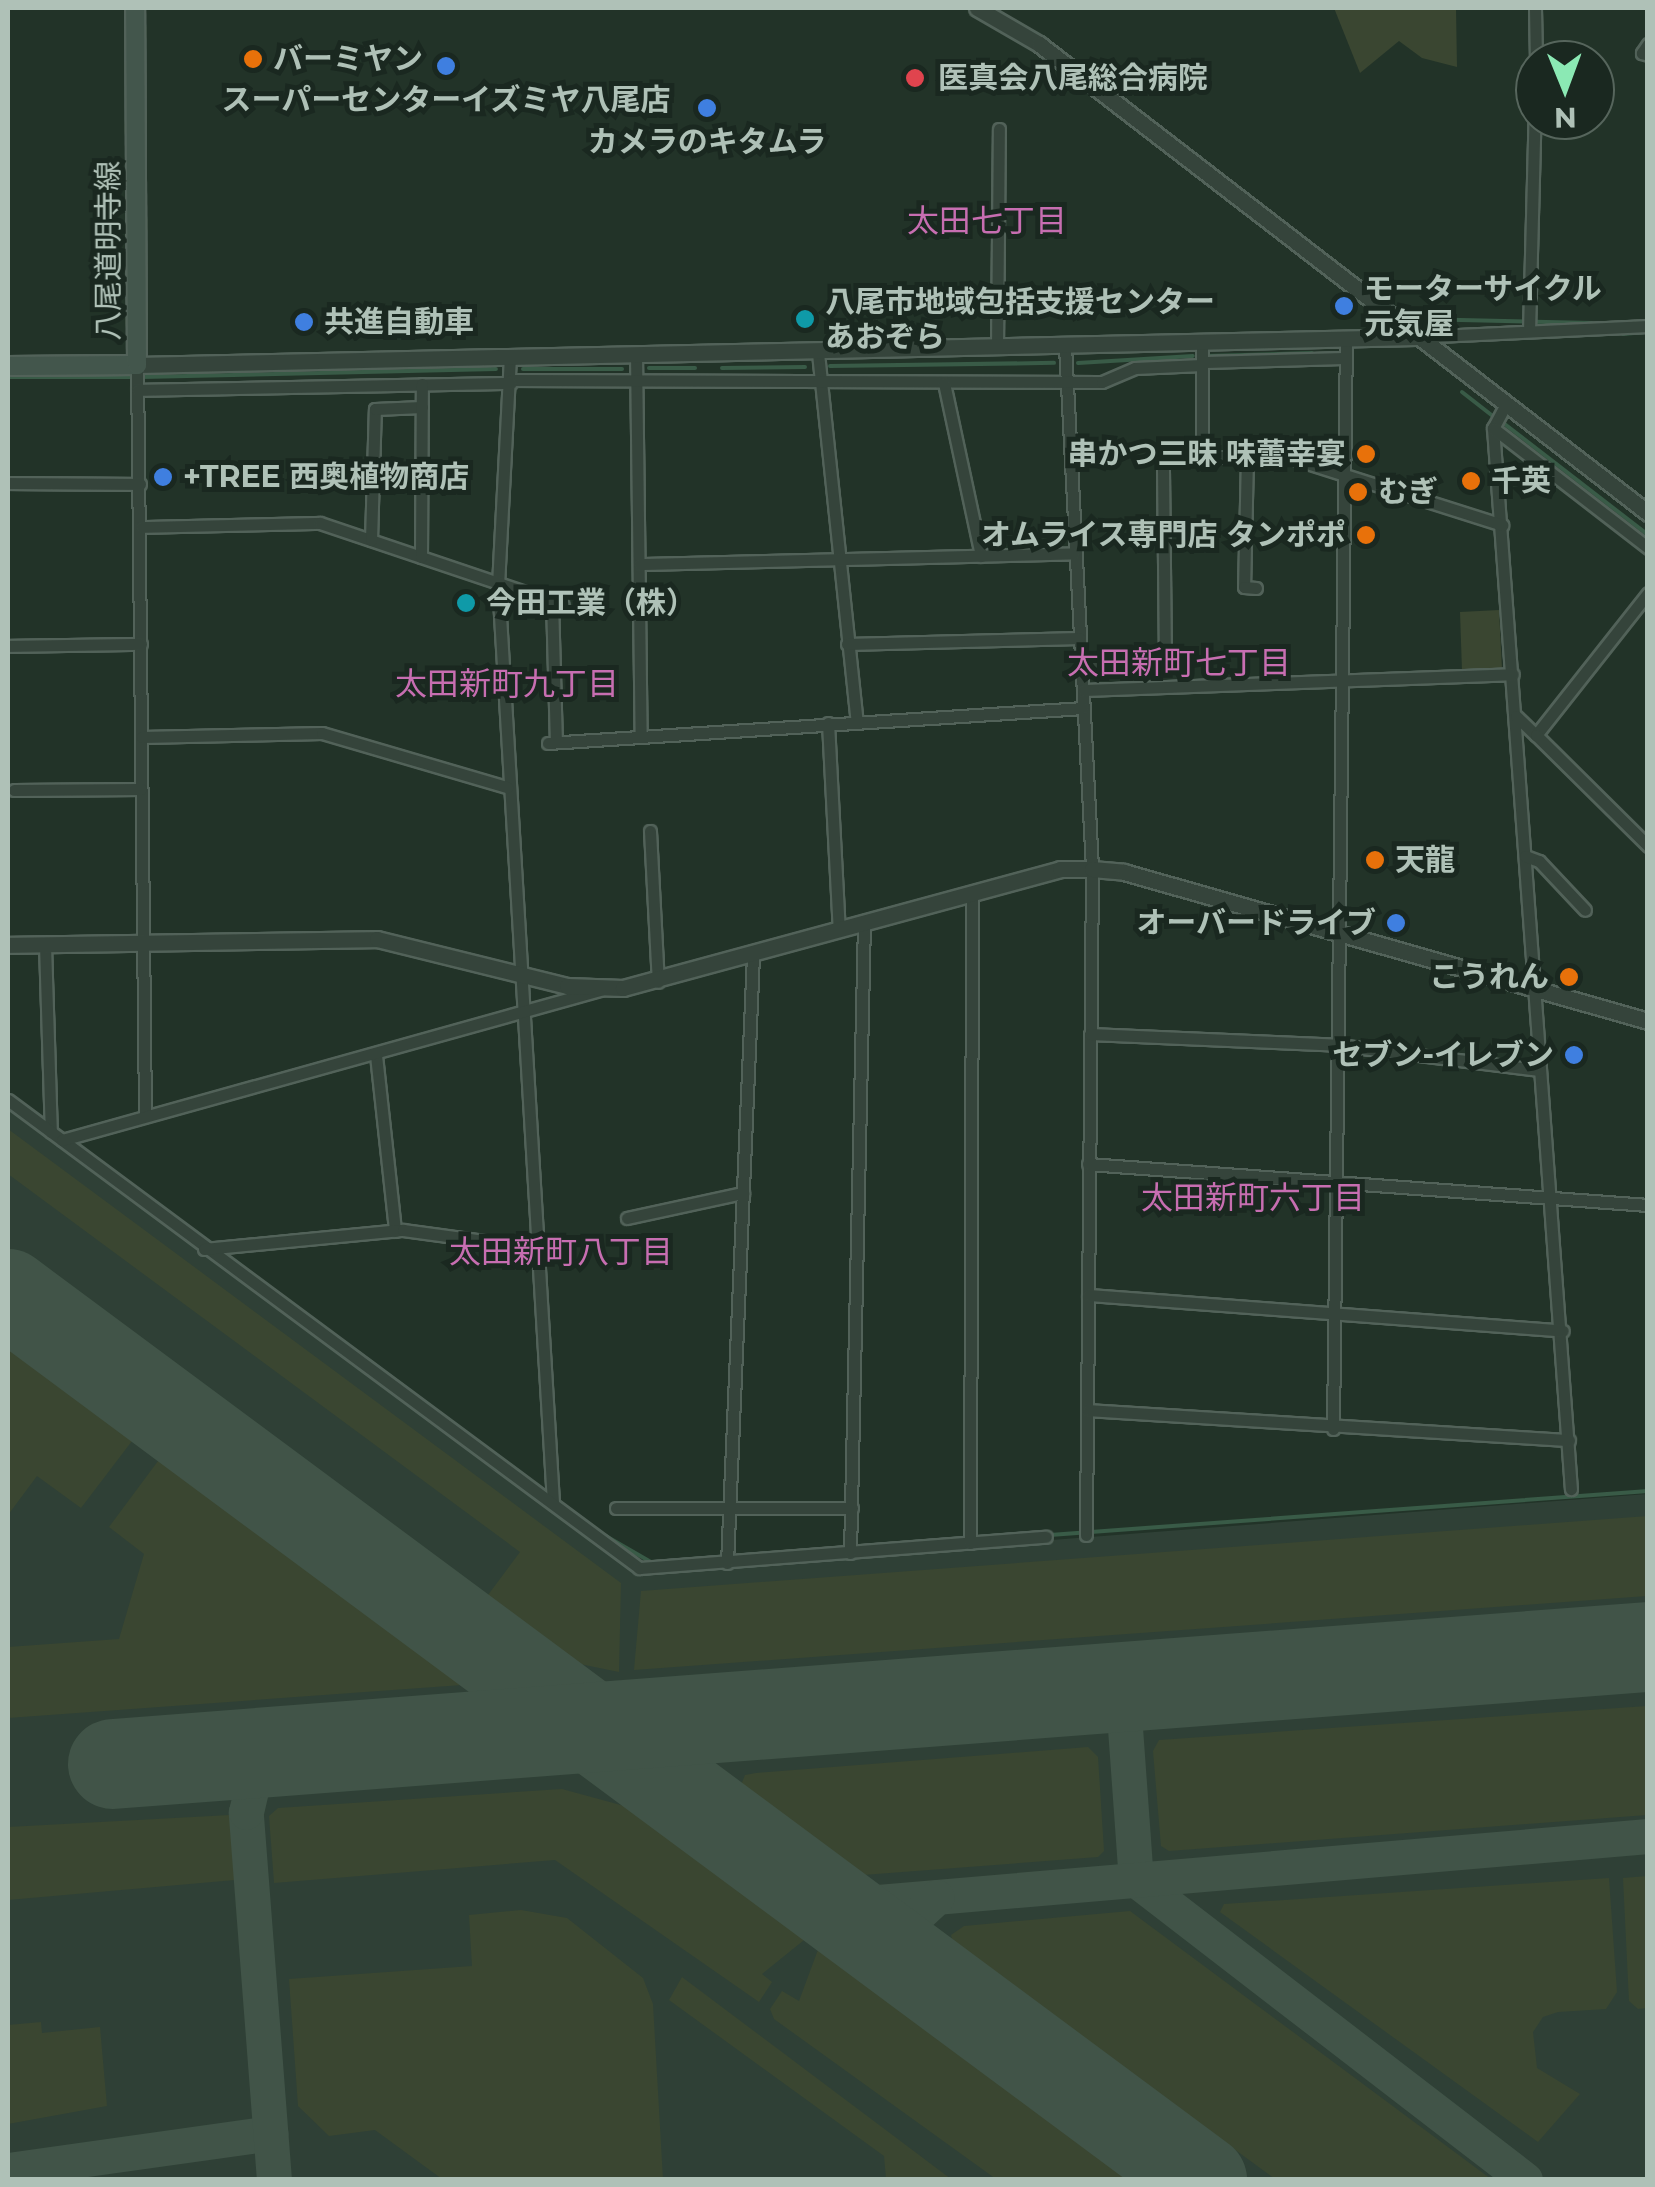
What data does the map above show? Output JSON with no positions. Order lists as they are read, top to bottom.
{
  "streets": {
    "main road": ["八尾道明寺線"]
  },
  "districts": [
    "太田七丁目",
    "太田新町七丁目",
    "太田新町九丁目",
    "太田新町六丁目",
    "太田新町八丁目"
  ],
  "places": [
    "バーミヤン",
    "スーパーセンターイズミヤ八尾店",
    "医真会八尾総合病院",
    "カメラのキタムラ",
    "モーターサイクル 元気屋",
    "八尾市地域包括支援センター あおぞら",
    "共進自動車",
    "串かつ三昧 味蕾幸宴",
    "+TREE 西奥植物商店",
    "千英",
    "むぎ",
    "オムライス専門店 タンポポ",
    "今田工業（株）",
    "天龍",
    "オーバードライブ",
    "こうれん",
    "セブン-イレブン"
  ],
  "north": "bottom"
}
